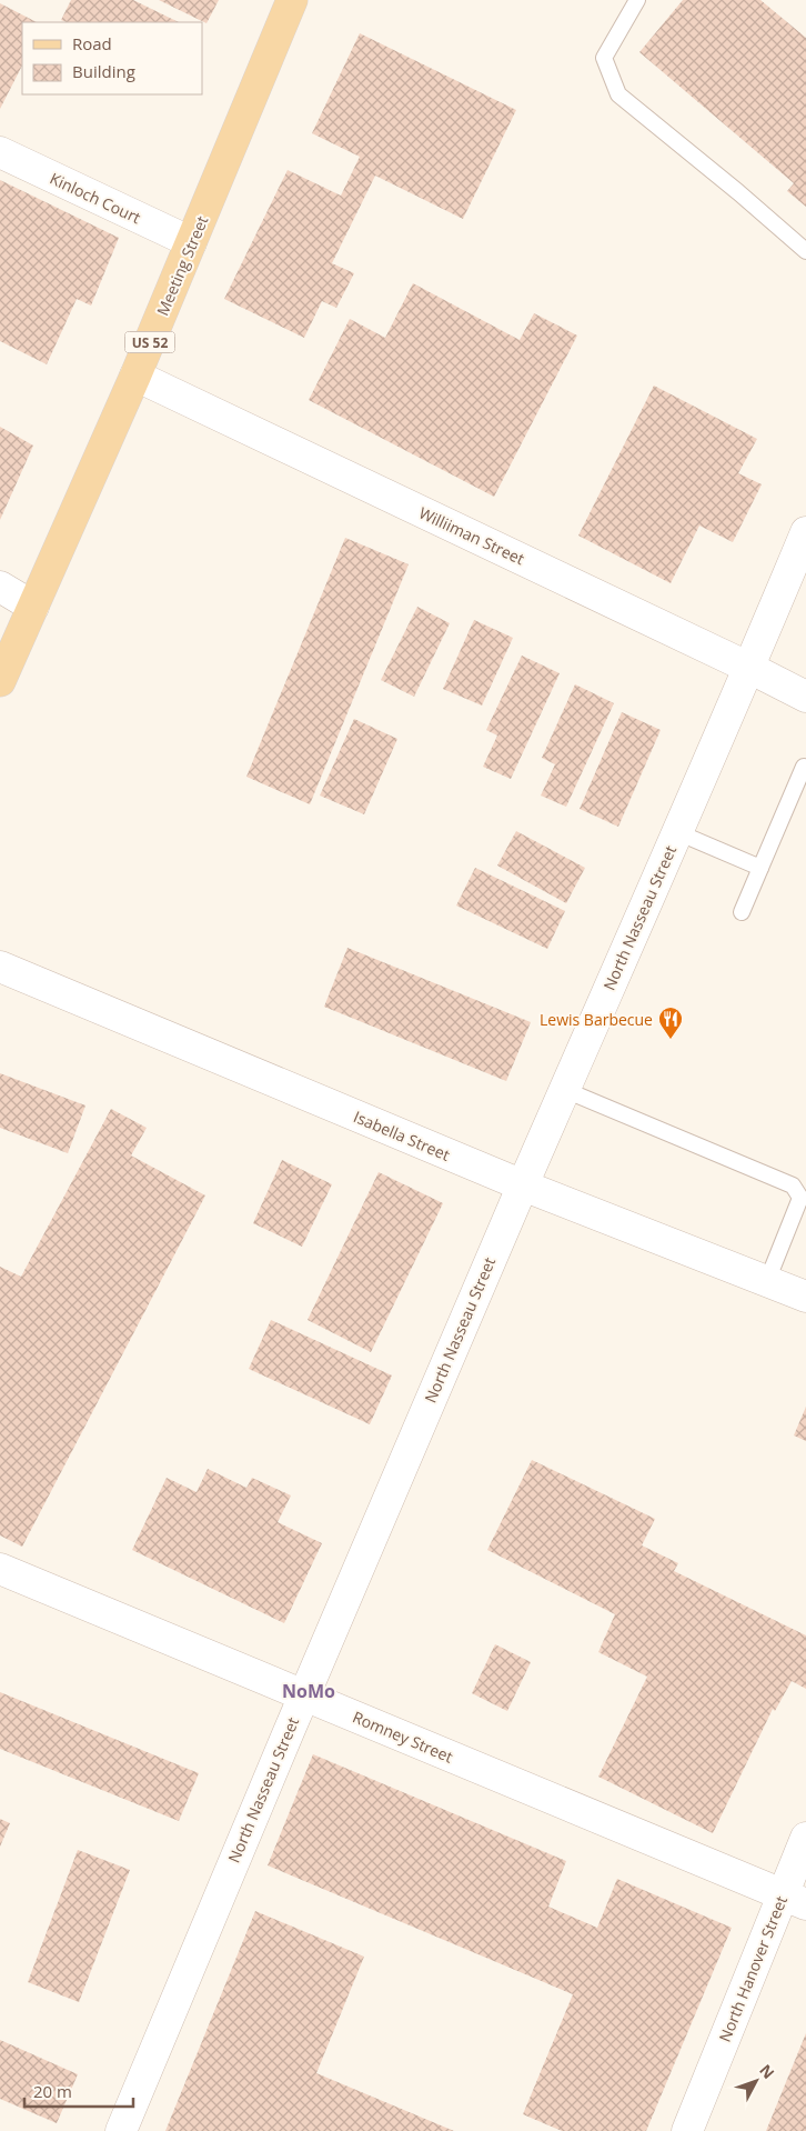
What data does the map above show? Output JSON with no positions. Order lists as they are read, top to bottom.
{
  "streets": {
    "main road": ["Meeting Street", "US 52"],
    "street": [
      "Kinloch Court",
      "Williiman Street",
      "North Nasseau Street",
      "Isabella Street",
      "Romney Street",
      "North Hanover Street"
    ]
  },
  "crossings": [
    ["Kinloch Court", "Meeting Street"],
    ["Meeting Street", "Williiman Street"],
    ["Williiman Street", "North Nasseau Street"],
    ["North Nasseau Street", "Isabella Street"],
    ["North Nasseau Street", "Romney Street"],
    ["Romney Street", "North Hanover Street"]
  ],
  "districts": ["NoMo"],
  "places": {
    "restaurant": ["Lewis Barbecue"]
  },
  "legend": ["Road", "Building"],
  "scale_bar": "20 m",
  "north": "top right"
}
